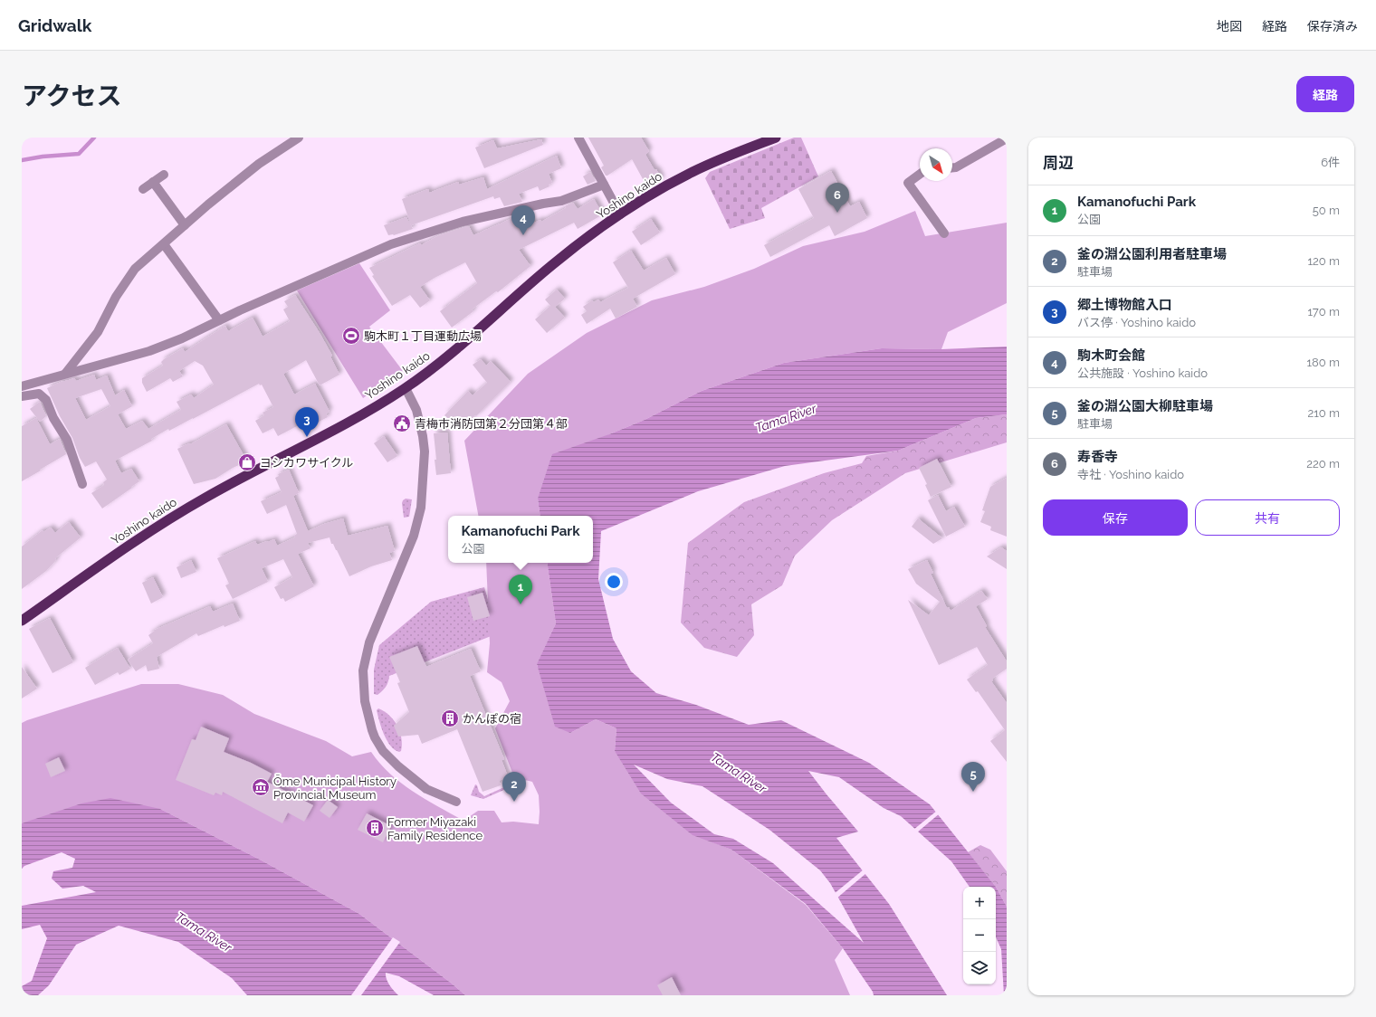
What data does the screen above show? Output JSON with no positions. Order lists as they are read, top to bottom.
{
  "streets": {
    "highway": ["Yoshino kaido"]
  },
  "water": ["Tama River"],
  "places": {
    "sports": ["駒木町１丁目運動広場"],
    "public building": ["青梅市消防団第２分団第４部"],
    "shop": ["ヨシカワサイクル"],
    "building": ["かんぽの宿", "Former Miyazaki Family Residence"],
    "museum": ["Ōme Municipal History Provincial Museum"]
  },
  "north": "bottom right",
  "page": {
    "header": "Gridwalk",
    "nav": ["地図", "経路", "保存済み"],
    "title": "アクセス",
    "buttons": [
      "経路",
      ["保存", "共有"]
    ],
    "heading": ["周辺", "6件"],
    "pins": [
      "6",
      "4",
      "3",
      "1",
      "5",
      "2"
    ],
    "list": [
      {
        "mark": "1",
        "name": "Kamanofuchi Park",
        "note": "公園",
        "value": "50 m"
      },
      {
        "mark": "2",
        "name": "釜の淵公園利用者駐車場",
        "note": "駐車場",
        "value": "120 m"
      },
      {
        "mark": "3",
        "name": "郷土博物館入口",
        "note": "バス停 · Yoshino kaido",
        "value": "170 m"
      },
      {
        "mark": "4",
        "name": "駒木町会館",
        "note": "公共施設 · Yoshino kaido",
        "value": "180 m"
      },
      {
        "mark": "5",
        "name": "釜の淵公園大柳駐車場",
        "note": "駐車場",
        "value": "210 m"
      },
      {
        "mark": "6",
        "name": "寿香寺",
        "note": "寺社 · Yoshino kaido",
        "value": "220 m"
      }
    ],
    "popup": ["Kamanofuchi Park", "公園"],
    "map_buttons": ["+", "−"]
  }
}
